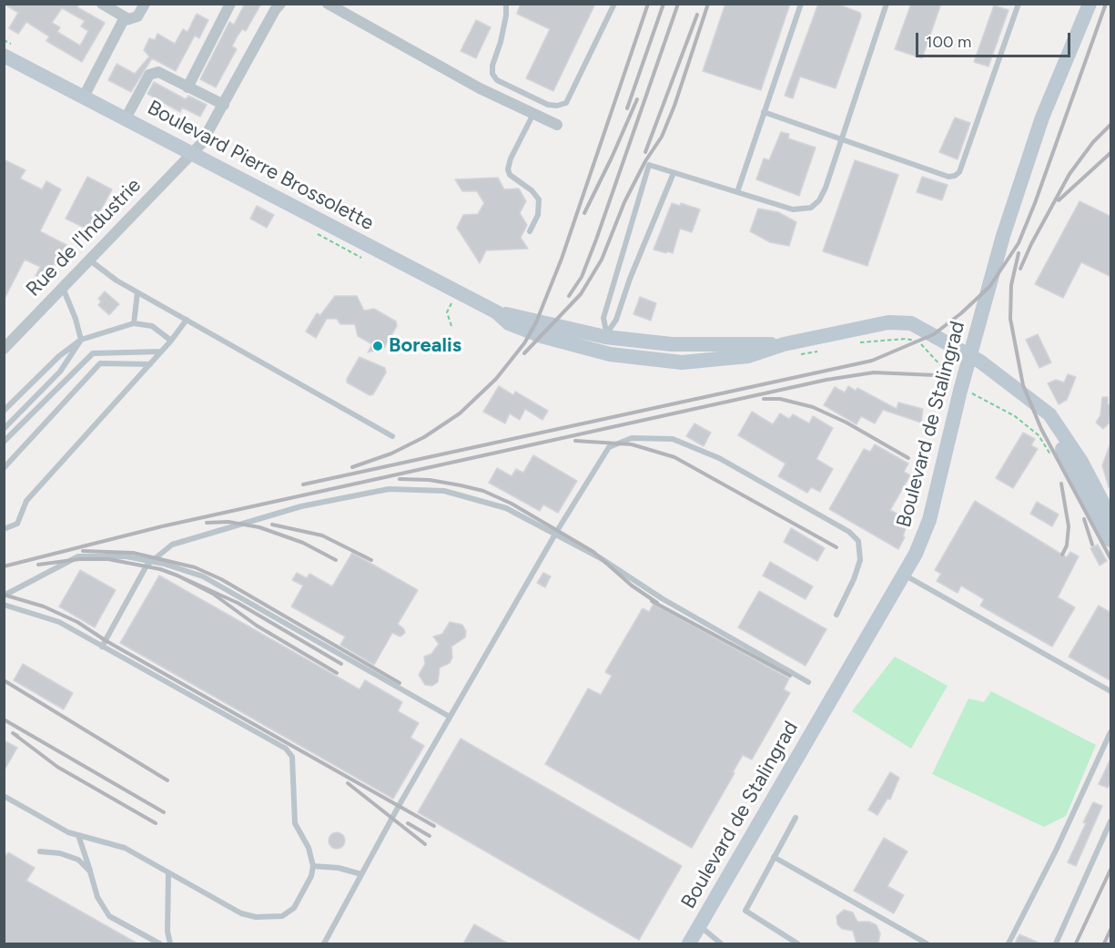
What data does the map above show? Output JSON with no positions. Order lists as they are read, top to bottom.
{
  "streets": {
    "main road": ["Boulevard Pierre Brossolette", "Boulevard de Stalingrad"],
    "street": ["Rue de l'Industrie"]
  },
  "crossings": [
    ["Boulevard Pierre Brossolette", "Rue de l'Industrie"],
    ["Boulevard Pierre Brossolette", "Boulevard de Stalingrad"]
  ],
  "places": ["Borealis"],
  "scale_bar": "100 m"
}
